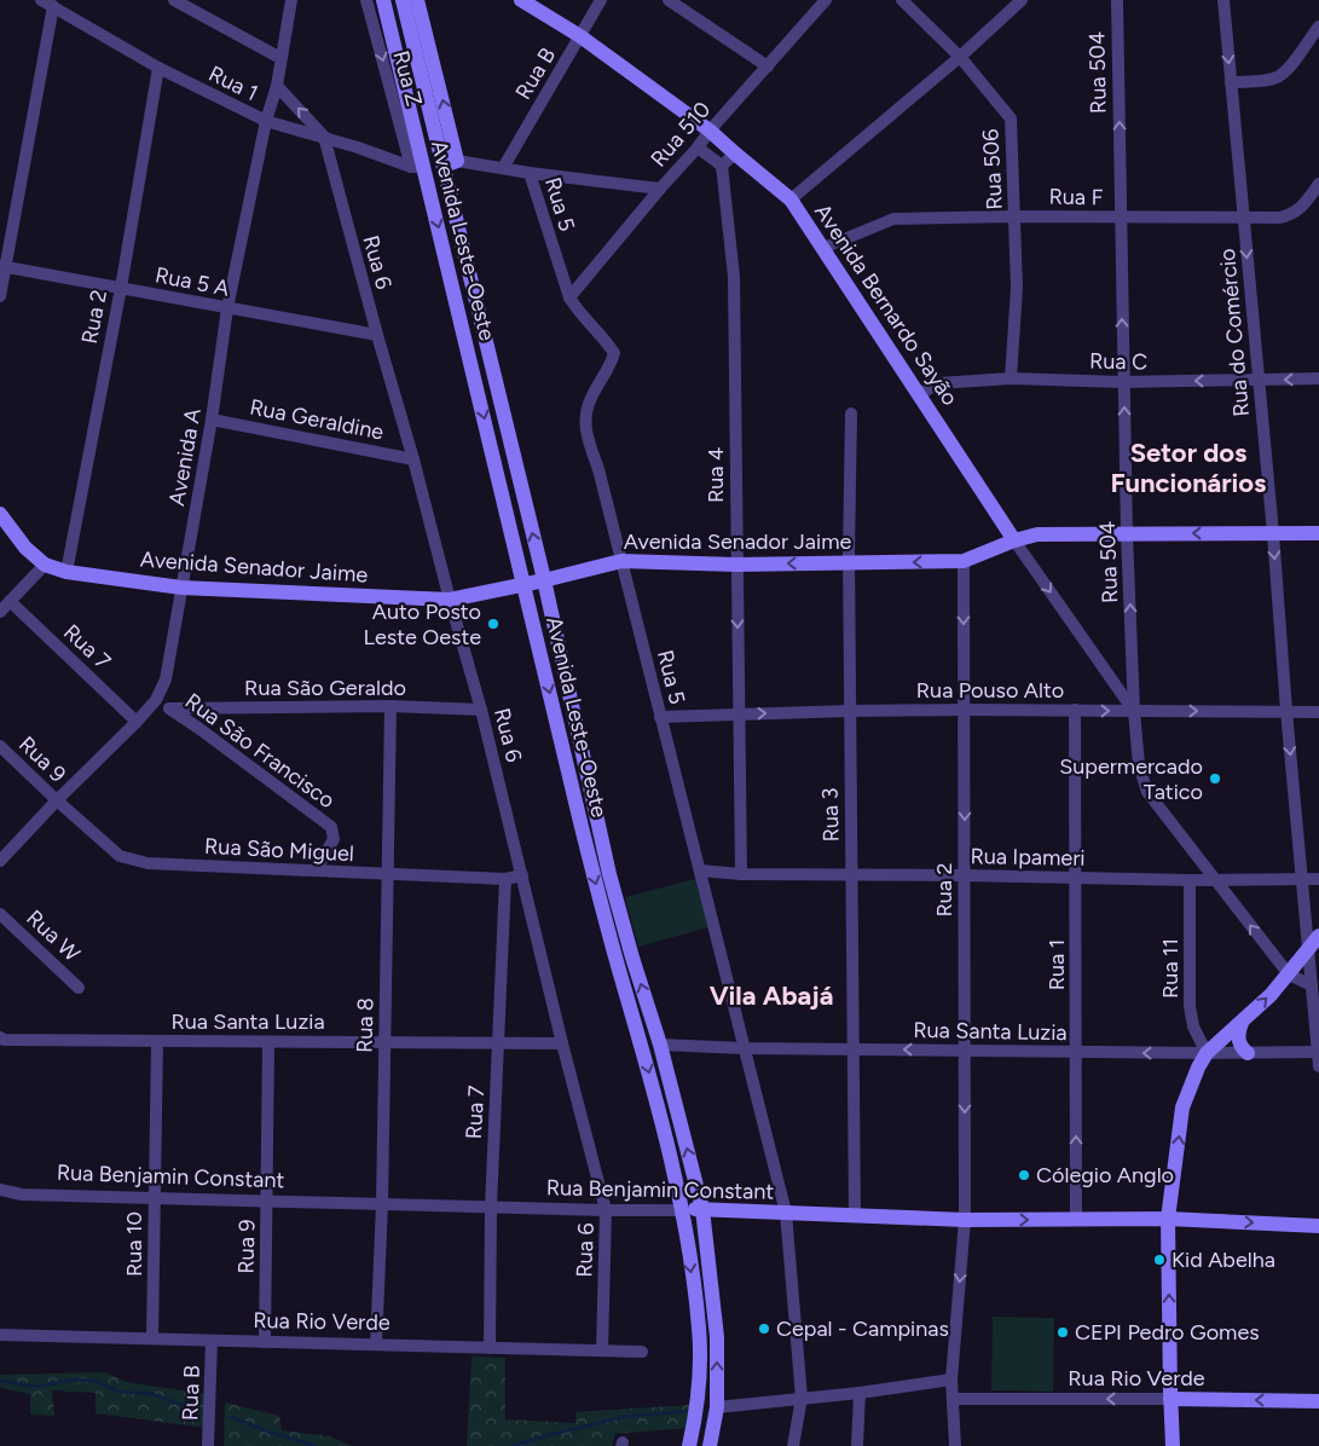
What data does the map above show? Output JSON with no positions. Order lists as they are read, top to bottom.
{
  "streets": {
    "street": [
      "Rua 504",
      "Rua B",
      "Rua Z",
      "Rua 1",
      "Rua 510",
      "Rua 506",
      "Rua F",
      "Rua 5",
      "Avenida Leste-Oeste",
      "Rua 6",
      "Rua 5 A",
      "Avenida Bernardo Sayão",
      "Rua 2",
      "Rua do Comércio",
      "Rua C",
      "Rua Geraldine",
      "Avenida A",
      "Rua 4",
      "Avenida Senador Jaime",
      "Rua 7",
      "Rua São Geraldo",
      "Rua Pouso Alto",
      "Rua São Francisco",
      "Rua 9",
      "Rua 3",
      "Rua São Miguel",
      "Rua Ipameri",
      "Rua W",
      "Rua 11",
      "Rua Santa Luzia",
      "Rua 8",
      "Rua Benjamin Constant",
      "Rua 10",
      "Rua Rio Verde"
    ]
  },
  "crossings": [
    ["Rua 504", "Rua F"],
    ["Rua 504", "Avenida Bernardo Sayão"],
    ["Rua 504", "Rua do Comércio"],
    ["Rua 504", "Rua C"],
    ["Rua 504", "Avenida Senador Jaime"],
    ["Rua 504", "Rua Pouso Alto"],
    ["Rua 504", "Rua Ipameri"],
    ["Rua B", "Avenida Bernardo Sayão"],
    ["Rua B", "Rua Rio Verde"],
    ["Rua Z", "Rua 1"],
    ["Rua Z", "Avenida Leste-Oeste"],
    ["Rua 1", "Avenida Leste-Oeste"],
    ["Rua 1", "Rua 6"],
    ["Rua 1", "Rua 2"],
    ["Rua 1", "Avenida A"],
    ["Rua 1", "Rua Pouso Alto"],
    ["Rua 1", "Rua Ipameri"],
    ["Rua 1", "Rua Santa Luzia"],
    ["Rua 1", "Rua Benjamin Constant"],
    ["Rua 510", "Rua 5"],
    ["Rua 510", "Avenida Bernardo Sayão"],
    ["Rua 506", "Rua F"],
    ["Rua 506", "Rua C"],
    ["Rua F", "Avenida Bernardo Sayão"],
    ["Rua F", "Rua do Comércio"],
    ["Rua 5", "Avenida Senador Jaime"],
    ["Rua 5", "Rua Pouso Alto"],
    ["Rua 5", "Rua Ipameri"],
    ["Rua 5", "Rua Santa Luzia"],
    ["Rua 5", "Rua Benjamin Constant"],
    ["Avenida Leste-Oeste", "Avenida Senador Jaime"],
    ["Avenida Leste-Oeste", "Rua Santa Luzia"],
    ["Avenida Leste-Oeste", "Rua Benjamin Constant"],
    ["Rua 6", "Rua 5 A"],
    ["Rua 6", "Rua Geraldine"],
    ["Rua 6", "Avenida Senador Jaime"],
    ["Rua 6", "Rua São Geraldo"],
    ["Rua 6", "Rua São Miguel"],
    ["Rua 6", "Rua Santa Luzia"],
    ["Rua 6", "Rua Benjamin Constant"],
    ["Rua 6", "Rua Rio Verde"],
    ["Rua 5 A", "Rua 2"],
    ["Rua 5 A", "Avenida A"],
    ["Avenida Bernardo Sayão", "Rua C"],
    ["Avenida Bernardo Sayão", "Avenida Senador Jaime"],
    ["Avenida Bernardo Sayão", "Rua Pouso Alto"],
    ["Rua 2", "Avenida Senador Jaime"],
    ["Rua 2", "Rua Pouso Alto"],
    ["Rua 2", "Rua Ipameri"],
    ["Rua 2", "Rua Santa Luzia"],
    ["Rua 2", "Rua Benjamin Constant"],
    ["Rua 2", "Rua Rio Verde"],
    ["Rua do Comércio", "Rua C"],
    ["Rua do Comércio", "Avenida Senador Jaime"],
    ["Rua do Comércio", "Rua Pouso Alto"],
    ["Rua do Comércio", "Rua Ipameri"],
    ["Rua do Comércio", "Rua Santa Luzia"],
    ["Rua Geraldine", "Avenida A"],
    ["Avenida A", "Avenida Senador Jaime"],
    ["Avenida A", "Rua 7"],
    ["Avenida A", "Rua São Francisco"],
    ["Avenida A", "Rua 9"],
    ["Avenida A", "Rua São Miguel"],
    ["Rua 4", "Avenida Senador Jaime"],
    ["Rua 4", "Rua Pouso Alto"],
    ["Rua 4", "Rua Ipameri"],
    ["Avenida Senador Jaime", "Rua 3"],
    ["Rua 7", "Rua São Miguel"],
    ["Rua 7", "Rua Santa Luzia"],
    ["Rua 7", "Rua Benjamin Constant"],
    ["Rua 7", "Rua Rio Verde"],
    ["Rua São Geraldo", "Rua São Francisco"],
    ["Rua São Geraldo", "Rua 8"],
    ["Rua Pouso Alto", "Rua 3"],
    ["Rua São Francisco", "Rua São Miguel"],
    ["Rua 9", "Rua São Miguel"],
    ["Rua 9", "Rua Santa Luzia"],
    ["Rua 9", "Rua Benjamin Constant"],
    ["Rua 9", "Rua Rio Verde"],
    ["Rua 3", "Rua Ipameri"],
    ["Rua 3", "Rua Santa Luzia"],
    ["Rua 3", "Rua Benjamin Constant"],
    ["Rua São Miguel", "Rua 8"],
    ["Rua Ipameri", "Rua 11"],
    ["Rua 11", "Rua Santa Luzia"],
    ["Rua Santa Luzia", "Rua 8"],
    ["Rua Santa Luzia", "Rua 10"],
    ["Rua 8", "Rua Benjamin Constant"],
    ["Rua 8", "Rua Rio Verde"],
    ["Rua Benjamin Constant", "Rua 10"],
    ["Rua 10", "Rua Rio Verde"]
  ],
  "one_way": [
    "Rua 504",
    "Rua Z",
    "Rua 2",
    "Rua do Comércio",
    "Rua C",
    "Rua Pouso Alto",
    "Rua Rio Verde"
  ],
  "districts": ["Setor dos Funcionários", "Vila Abajá"],
  "places": [
    "Auto Posto Leste Oeste",
    "Supermercado Tatico",
    "Cólegio Anglo",
    "Kid Abelha",
    "Cepal - Campinas",
    "CEPI Pedro Gomes"
  ]
}
